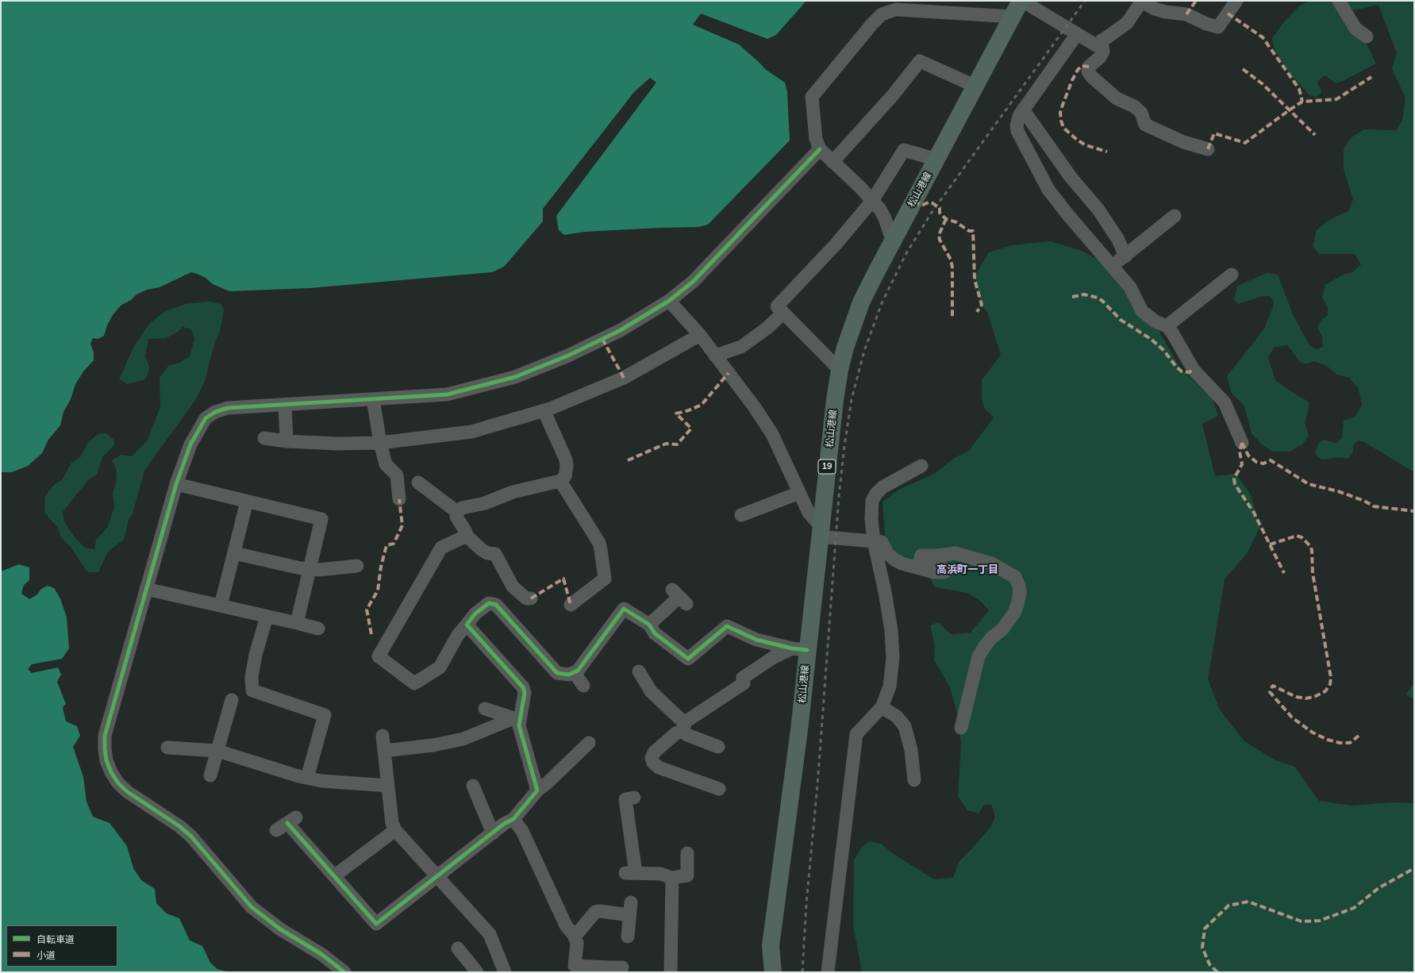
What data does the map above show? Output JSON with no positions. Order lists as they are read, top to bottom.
{
  "streets": {
    "main road": ["松山港線", "19"]
  },
  "districts": ["高浜町一丁目"],
  "legend": ["自転車道", "小道"]
}
